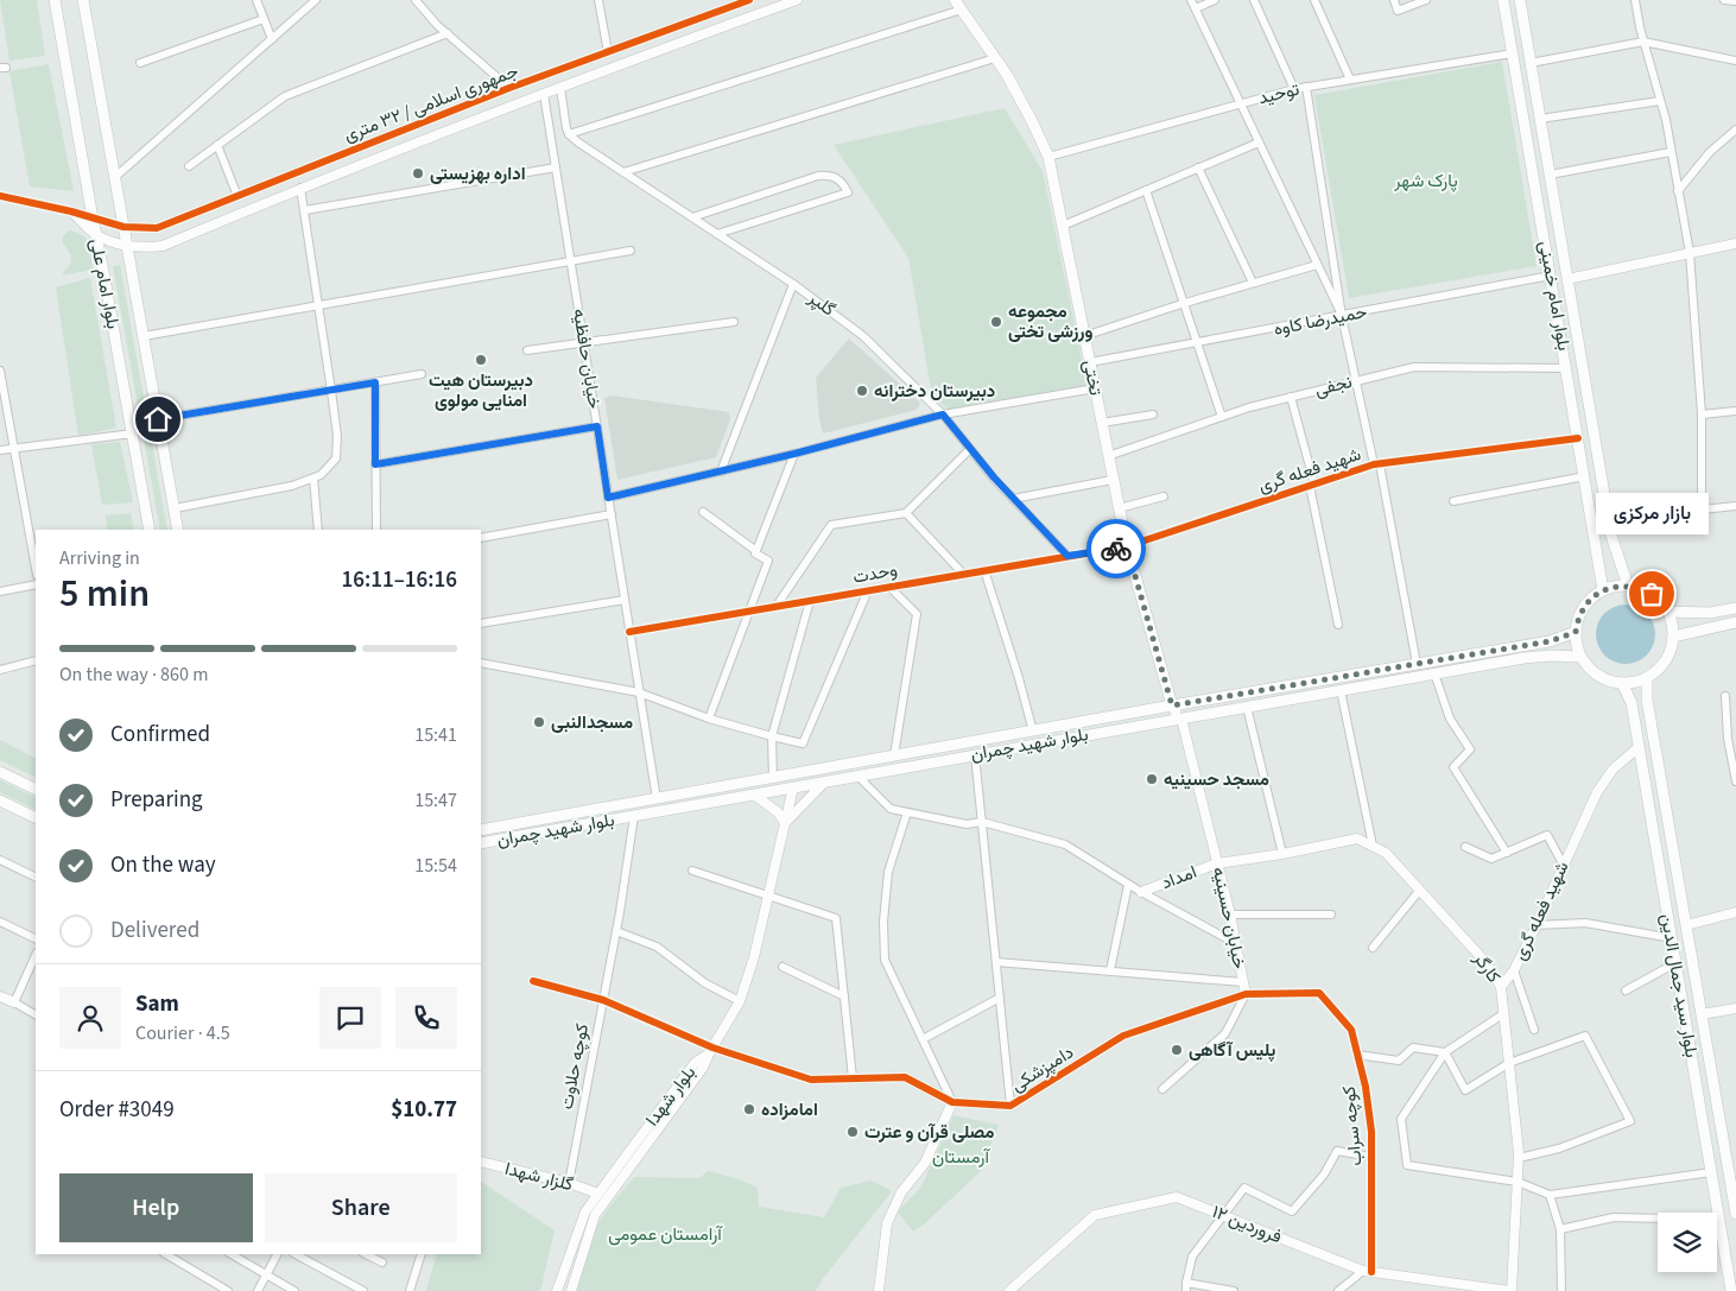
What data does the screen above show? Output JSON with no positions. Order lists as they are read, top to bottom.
{
  "streets": {
    "main road": [
      "بلوار امام علی",
      "بلوار امام خمینی",
      "تختی",
      "بلوار شهید چمران",
      "بلوار سید جمال الدین"
    ],
    "street": [
      "توحید",
      "جمهوری اسلامی / ۳۲ متری",
      "گلپر",
      "حمیدرضا کاوه",
      "خیابان حافظیه",
      "نجفی",
      "شهید فعله گری",
      "وحدت",
      "امداد",
      "خیابان حسینیه",
      "کارگر",
      "کوچه حلاوت",
      "دامپزشکی",
      "بلوار شهدا",
      "کوچه سراب",
      "گلزار شهدا",
      "۱۲ فروردین"
    ]
  },
  "crossings": [
    ["توحید", "بلوار امام خمینی"],
    ["توحید", "تختی"],
    ["جمهوری اسلامی / ۳۲ متری", "بلوار امام علی"],
    ["جمهوری اسلامی / ۳۲ متری", "خیابان حافظیه"],
    ["بلوار امام خمینی", "حمیدرضا کاوه"],
    ["بلوار امام خمینی", "نجفی"],
    ["بلوار امام خمینی", "شهید فعله گری"],
    ["بلوار امام خمینی", "بلوار شهید چمران"],
    ["بلوار امام خمینی", "بلوار سید جمال الدین"],
    ["گلپر", "وحدت"],
    ["حمیدرضا کاوه", "تختی"],
    ["خیابان حافظیه", "وحدت"],
    ["خیابان حافظیه", "بلوار شهید چمران"],
    ["تختی", "نجفی"],
    ["تختی", "شهید فعله گری"],
    ["تختی", "وحدت"],
    ["تختی", "بلوار شهید چمران"],
    ["شهید فعله گری", "وحدت"],
    ["شهید فعله گری", "کارگر"],
    ["شهید فعله گری", "بلوار سید جمال الدین"],
    ["بلوار شهید چمران", "خیابان حسینیه"],
    ["بلوار شهید چمران", "بلوار سید جمال الدین"],
    ["بلوار شهید چمران", "کوچه حلاوت"],
    ["امداد", "خیابان حسینیه"],
    ["امداد", "کارگر"],
    ["خیابان حسینیه", "کارگر"],
    ["خیابان حسینیه", "دامپزشکی"],
    ["خیابان حسینیه", "کوچه سراب"],
    ["کارگر", "۱۲ فروردین"],
    ["کوچه حلاوت", "گلزار شهدا"],
    ["دامپزشکی", "بلوار شهدا"],
    ["دامپزشکی", "کوچه سراب"],
    ["بلوار شهدا", "گلزار شهدا"],
    ["کوچه سراب", "۱۲ فروردین"]
  ],
  "parks": ["پارک شهر", "آرمستان", "آرامستان عمومی"],
  "places": [
    "اداره بهزیستی",
    "مجموعه ورزشی تختی",
    "دبیرستان هیت امنایی مولوی",
    "دبیرستان دخترانه",
    "بازار مرکزی",
    "مسجدالنبی",
    "مسجد حسینیه",
    "پلیس آگاهی",
    "امامزاده",
    "مصلی قرآن و عترت"
  ],
  "page": {
    "bubble": "بازار مرکزی",
    "heading": ["5 min", "Arriving in", "16:11–16:16"],
    "panel": [
      "Sam",
      "Courier · 4.5",
      "Order #3049",
      "$10.77"
    ],
    "bar": "On the way · 860 m",
    "list": [
      ["Confirmed", "15:41"],
      ["Preparing", "15:47"],
      ["On the way", "15:54"],
      "Delivered"
    ],
    "buttons": ["Help", "Share"]
  }
}
